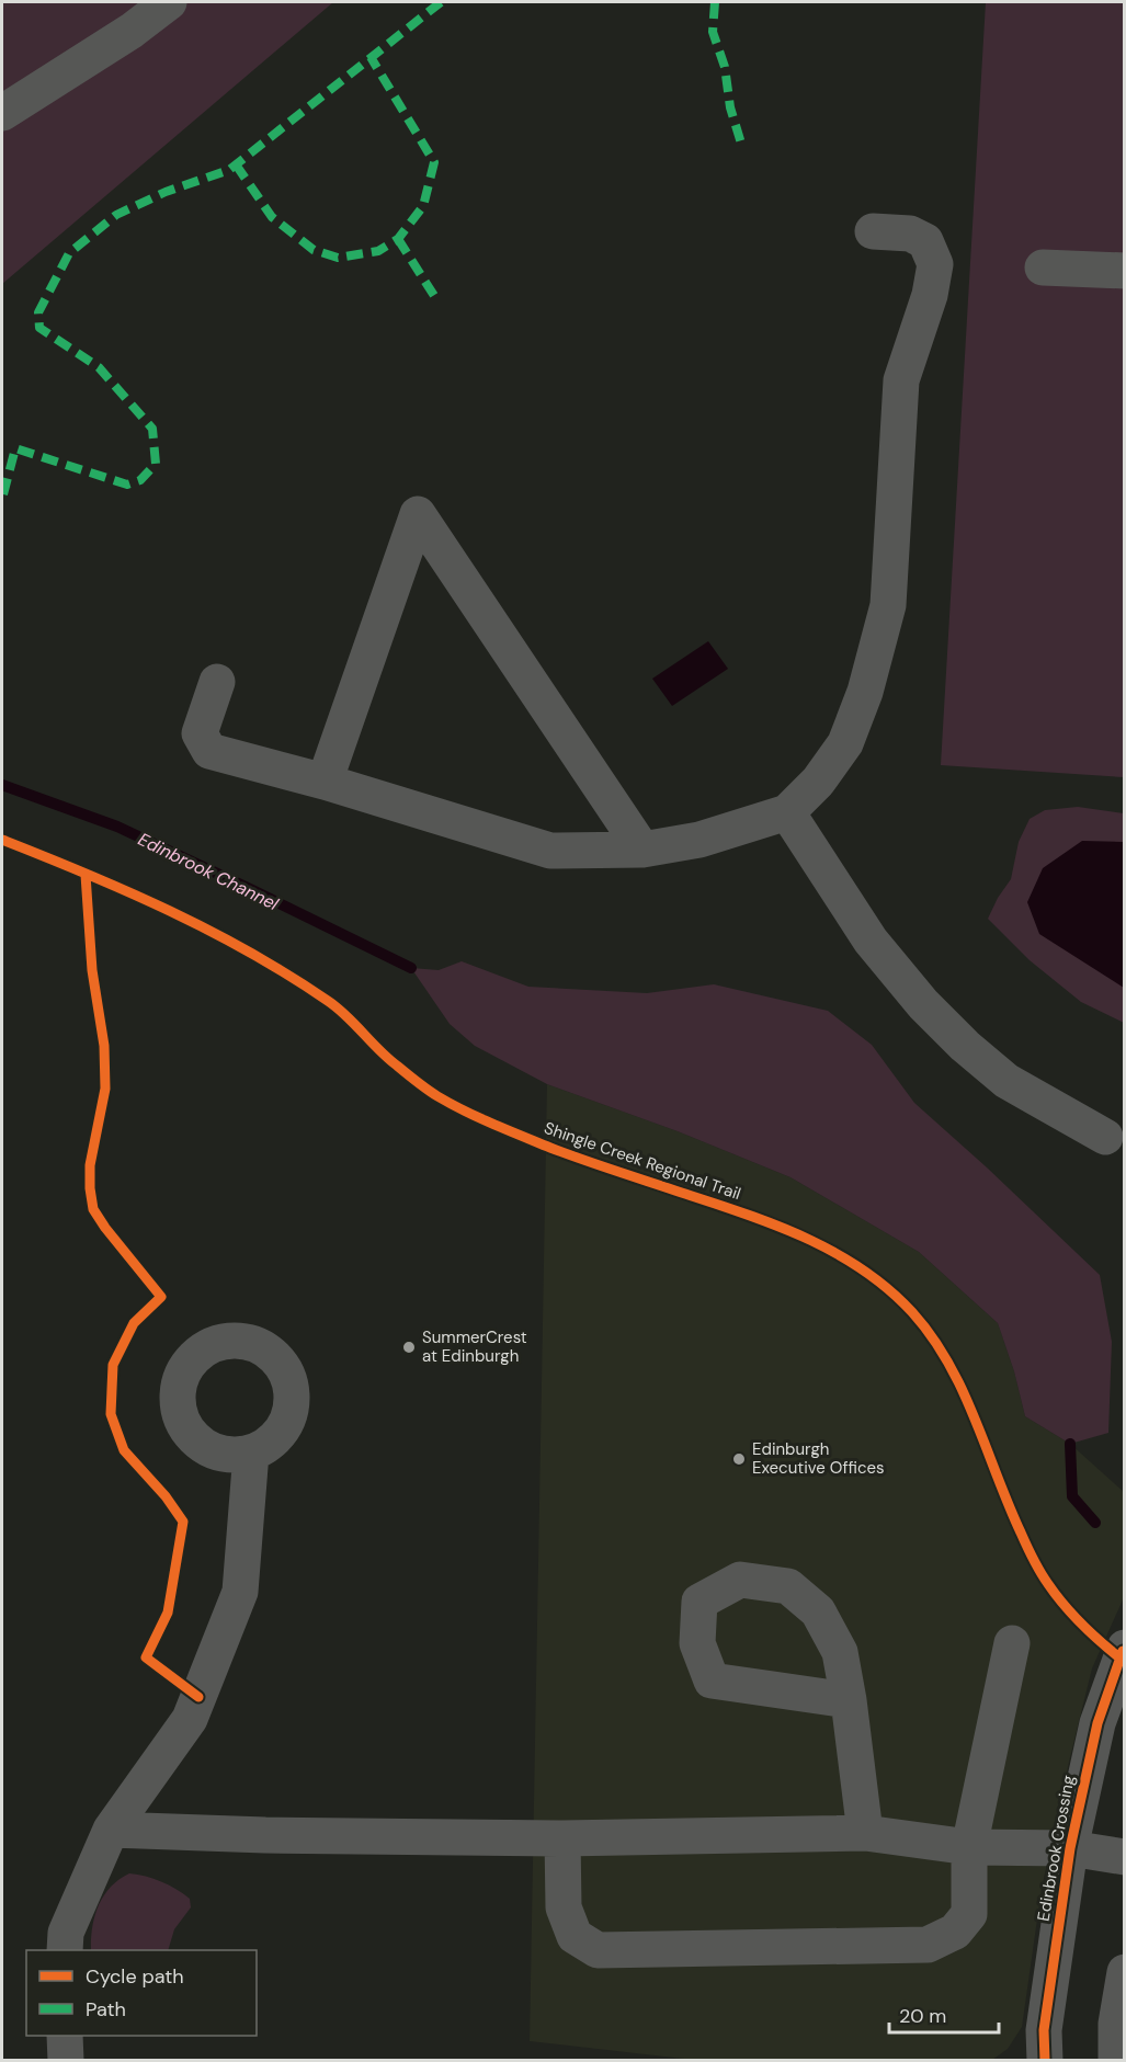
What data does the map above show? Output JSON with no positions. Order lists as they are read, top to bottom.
{
  "streets": {
    "street": ["Edinbrook Crossing"],
    "cycle path": ["Shingle Creek Regional Trail"]
  },
  "water": ["Edinbrook Channel"],
  "places": ["SummerCrest at Edinburgh", "Edinburgh Executive Offices"],
  "legend": ["Cycle path", "Path"],
  "scale_bar": "20 m"
}
